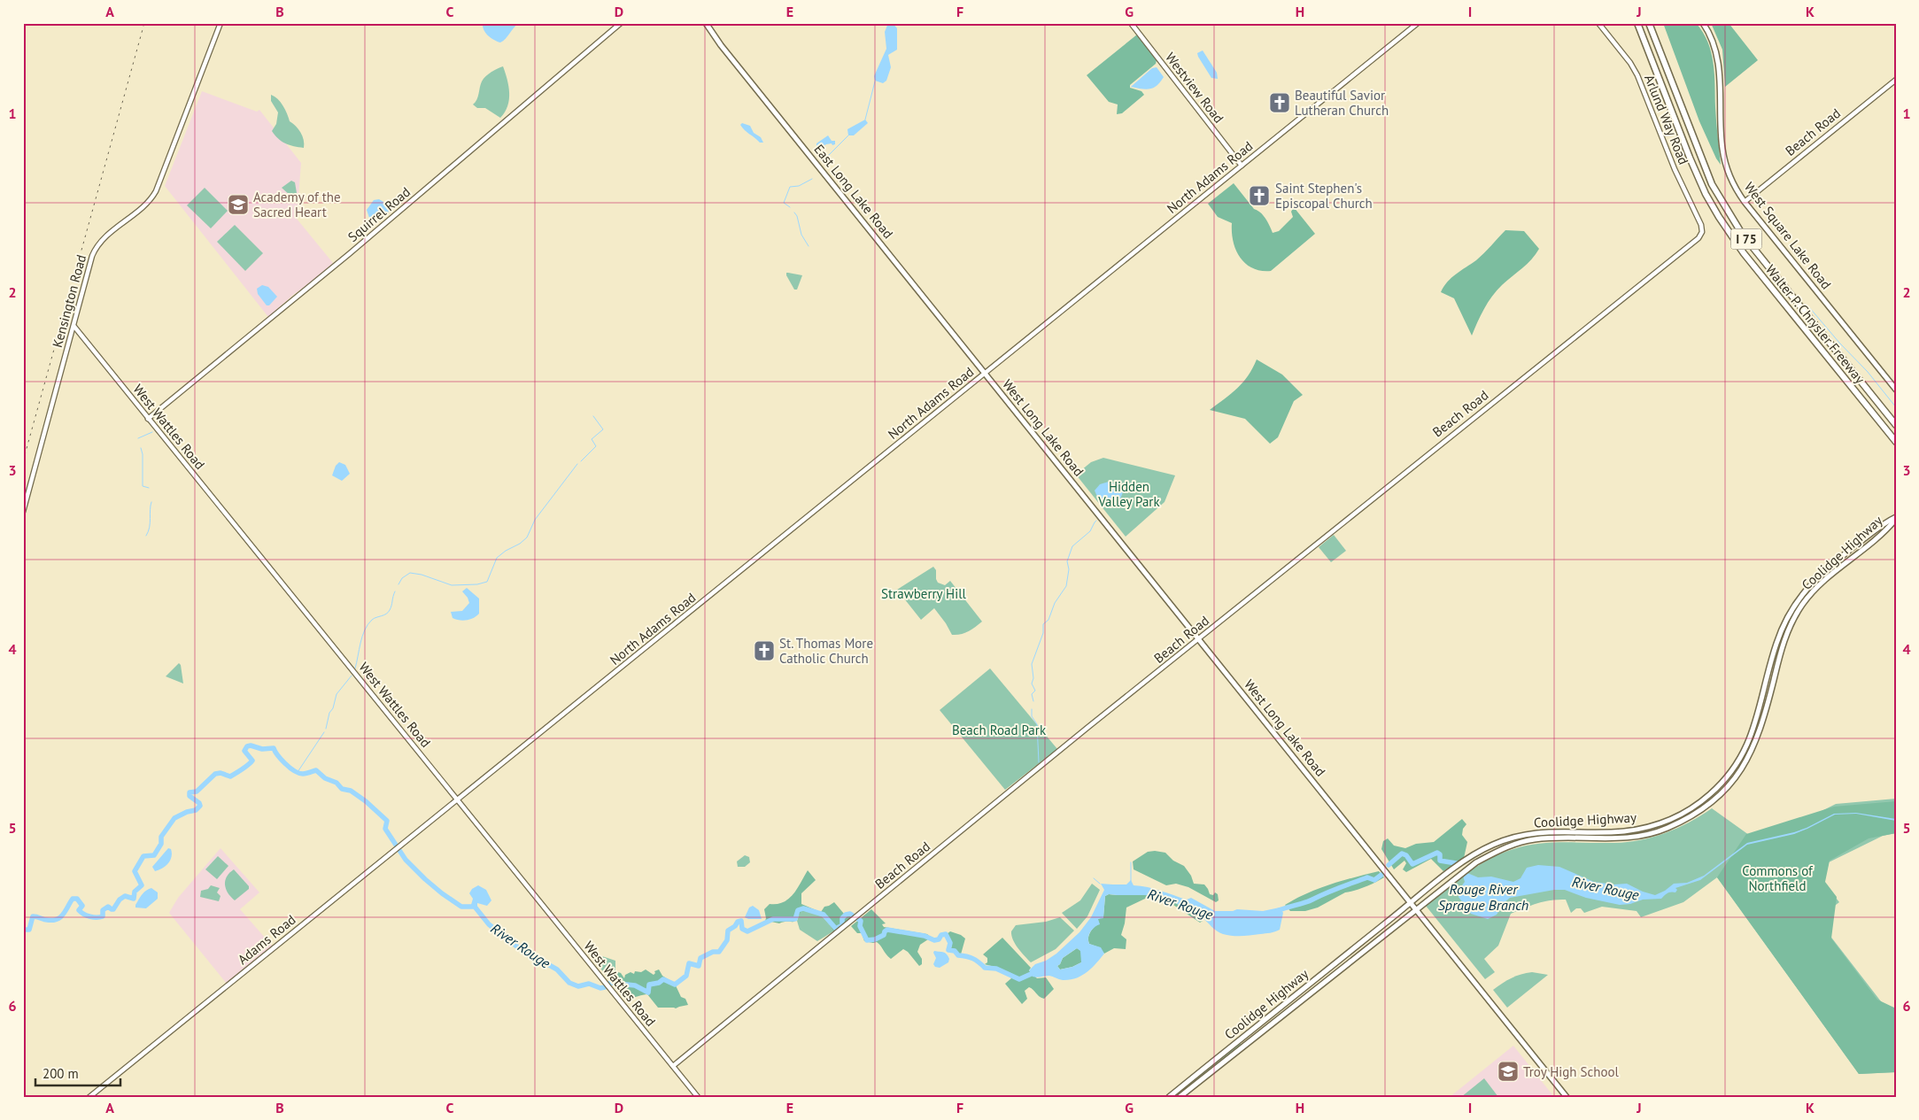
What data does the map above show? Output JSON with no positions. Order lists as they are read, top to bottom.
{
  "streets": {
    "highway": ["I 75", "Walter P. Chrysler Freeway"],
    "main road": [
      "East Long Lake Road",
      "West Square Lake Road",
      "West Long Lake Road",
      "Coolidge Highway"
    ],
    "street": [
      "Westview Road",
      "Arlund Way Road",
      "Beach Road",
      "North Adams Road",
      "Squirrel Road",
      "Kensington Road",
      "West Wattles Road",
      "Adams Road"
    ]
  },
  "crossings": [
    ["Westview Road", "North Adams Road"],
    ["Arlund Way Road", "Beach Road"],
    ["Beach Road", "West Square Lake Road"],
    ["Beach Road", "West Wattles Road"],
    ["Beach Road", "West Long Lake Road"],
    ["North Adams Road", "East Long Lake Road"],
    ["North Adams Road", "West Wattles Road"],
    ["North Adams Road", "West Long Lake Road"],
    ["North Adams Road", "Adams Road"],
    ["East Long Lake Road", "West Long Lake Road"],
    ["Squirrel Road", "West Wattles Road"],
    ["Kensington Road", "West Wattles Road"],
    ["West Wattles Road", "Adams Road"],
    ["West Long Lake Road", "Coolidge Highway"]
  ],
  "water": ["River Rouge", "Rouge River Sprague Branch"],
  "parks": [
    "Hidden Valley Park",
    "Strawberry Hill",
    "Beach Road Park",
    "Commons of Northfield"
  ],
  "places": {
    "church": ["Beautiful Savior Lutheran Church", "Saint Stephen's Episcopal Church", "St. Thomas More Catholic Church"],
    "school or university": ["Academy of the Sacred Heart", "Troy High School"]
  },
  "scale_bar": "200 m",
  "grid": {
    "columns": [
      "A",
      "B",
      "C",
      "D",
      "E",
      "F",
      "G",
      "H",
      "I",
      "J",
      "K"
    ],
    "rows": [
      "1",
      "2",
      "3",
      "4",
      "5",
      "6"
    ]
  }
}
